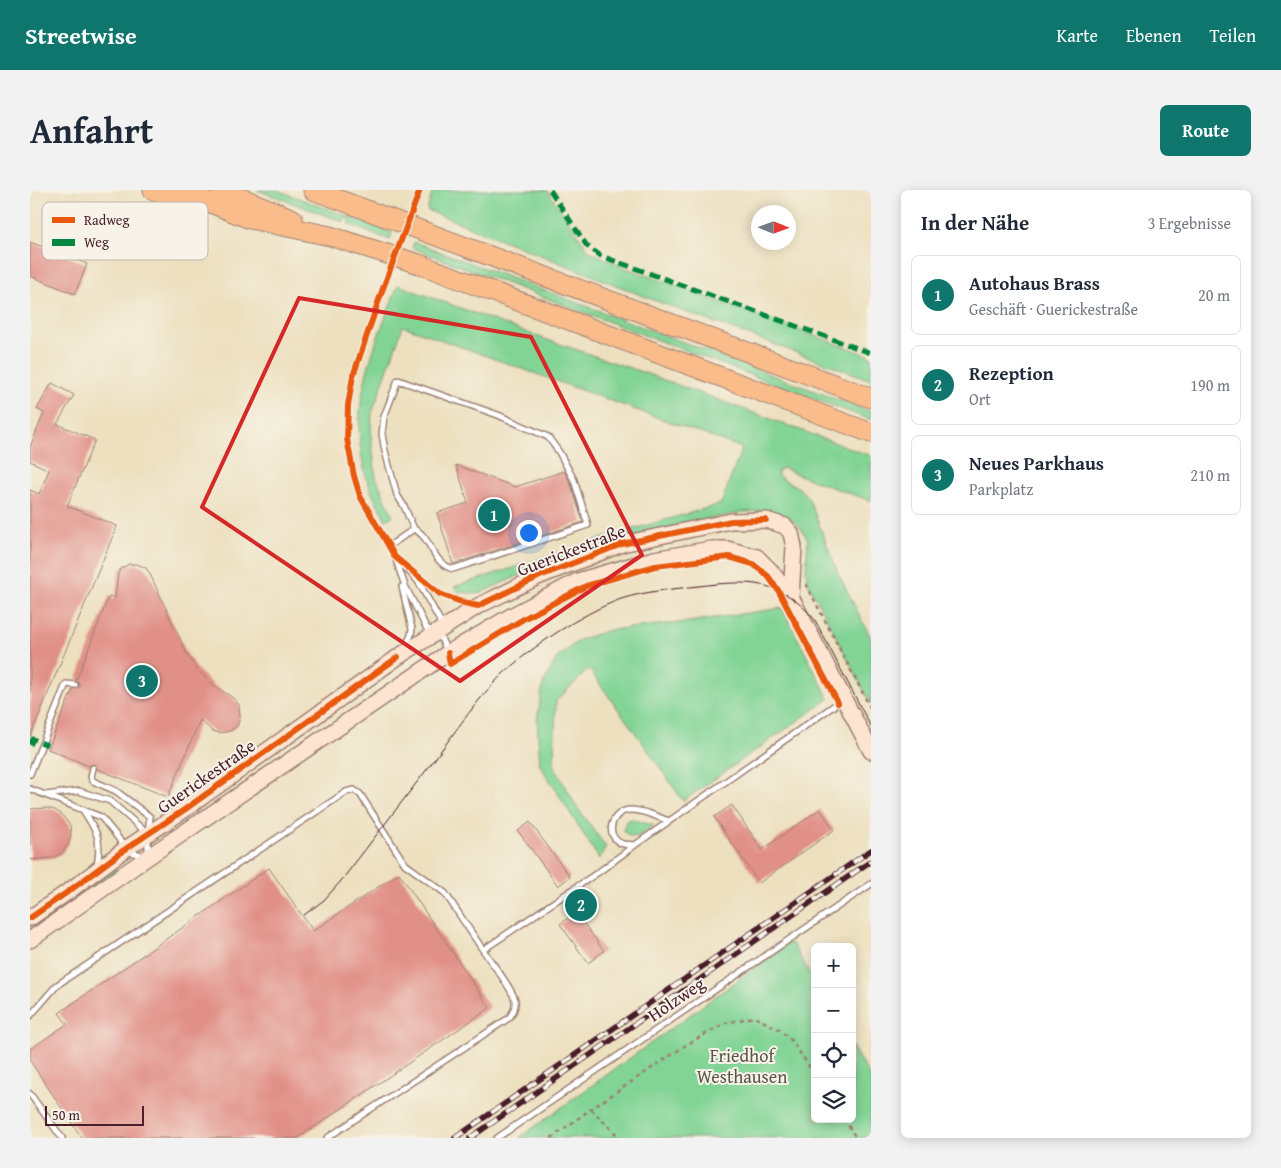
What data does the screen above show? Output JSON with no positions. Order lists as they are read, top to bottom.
{
  "streets": {
    "main road": ["Guerickestraße"],
    "lane": ["Holzweg"]
  },
  "parks": ["Friedhof Westhausen"],
  "legend": ["Radweg", "Weg"],
  "scale_bar": "50 m",
  "north": "right",
  "page": {
    "header": "Streetwise",
    "nav": ["Karte", "Ebenen", "Teilen"],
    "title": "Anfahrt",
    "buttons": "Route",
    "heading": ["In der Nähe", "3 Ergebnisse"],
    "list": [
      {
        "mark": "1",
        "name": "Autohaus Brass",
        "note": "Geschäft · Guerickestraße",
        "value": "20 m"
      },
      {
        "mark": "2",
        "name": "Rezeption",
        "note": "Ort",
        "value": "190 m"
      },
      {
        "mark": "3",
        "name": "Neues Parkhaus",
        "note": "Parkplatz",
        "value": "210 m"
      }
    ],
    "pins": ["1", "3", "2"],
    "map_buttons": ["+", "−"],
    "scale": "50 m"
  }
}
